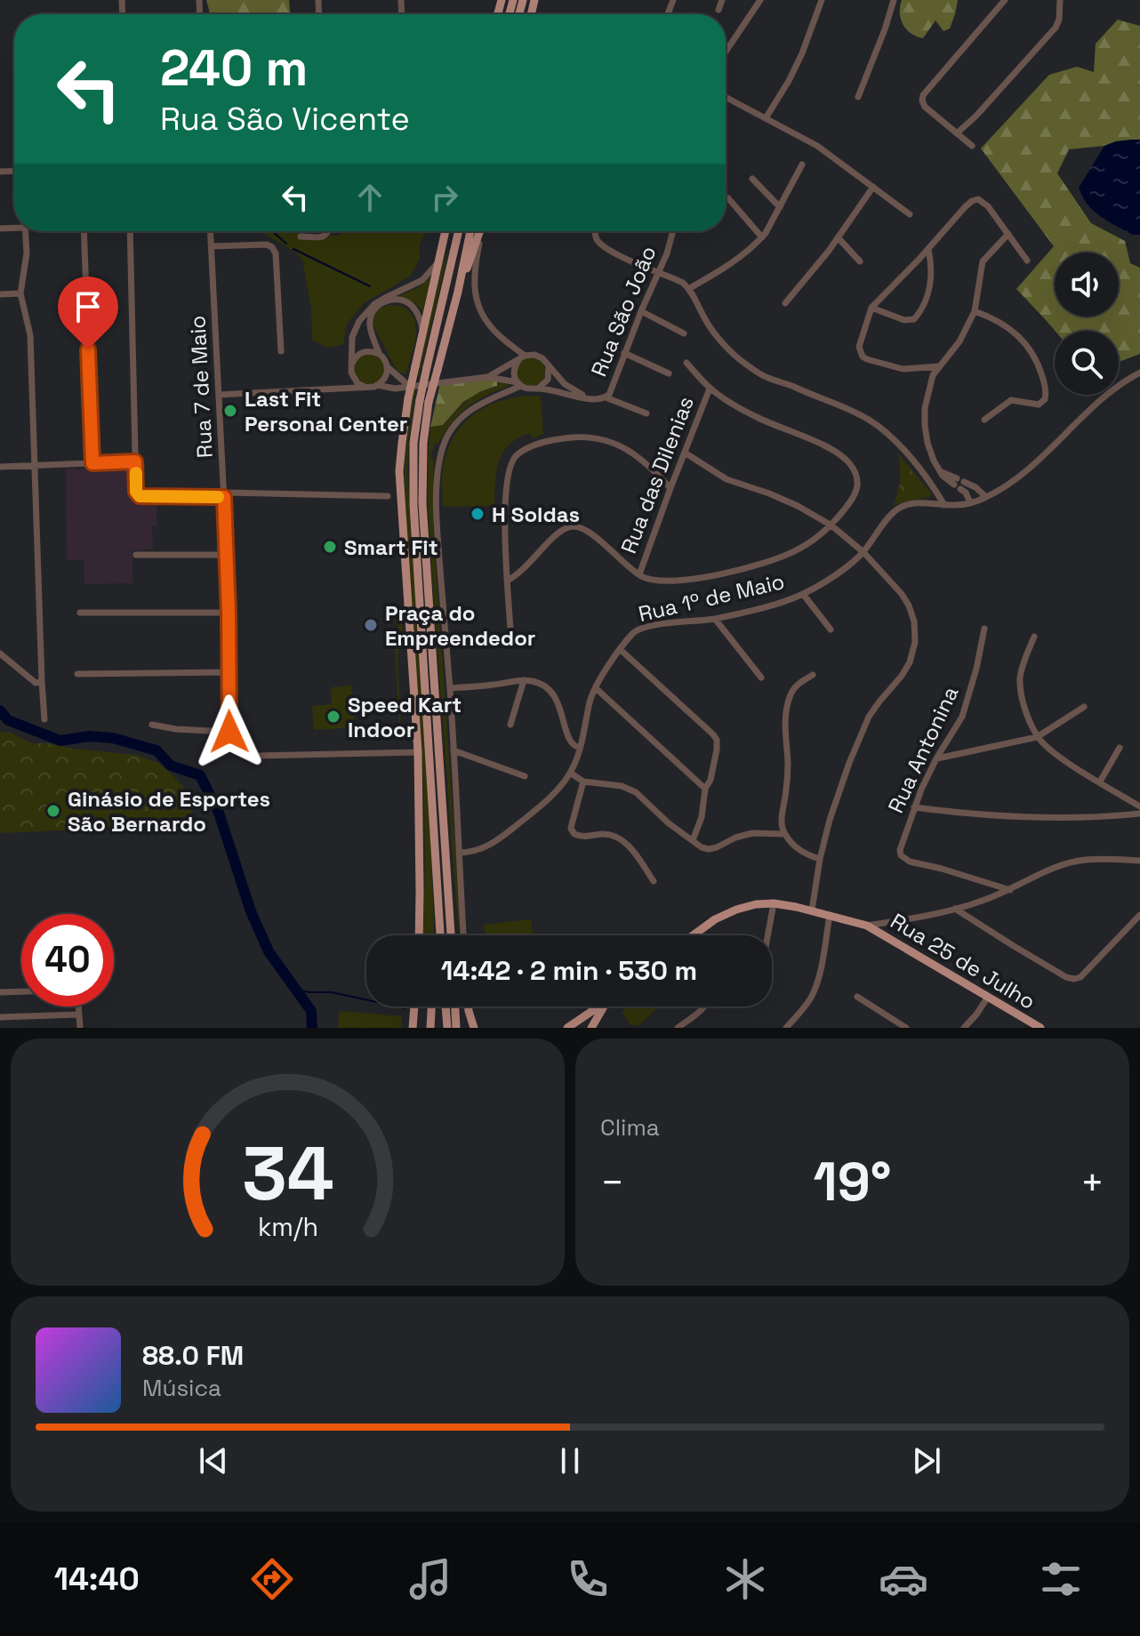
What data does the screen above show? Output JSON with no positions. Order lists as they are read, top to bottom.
{
  "streets": {
    "main road": ["Rua 25 de Julho"],
    "street": [
      "Rua São João",
      "Rua 7 de Maio",
      "Rua das Dilenias",
      "Rua 1º de Maio",
      "Rua Antonina"
    ]
  },
  "places": [
    "Last Fit Personal Center",
    "H Soldas",
    "Smart Fit",
    "Praça do Empreendedor",
    "Speed Kart Indoor",
    "Ginásio de Esportes São Bernardo"
  ],
  "page": {
    "turn": ["240 m", "Rua São Vicente"],
    "limit": "40",
    "trip": "14:42 · 2 min · 530 m",
    "tile": "Clima",
    "heat": ["−", "19°", "+"],
    "song": ["88.0 FM", "Música"],
    "tabs": "14:40",
    "gauge": ["34", "km/h"]
  }
}
